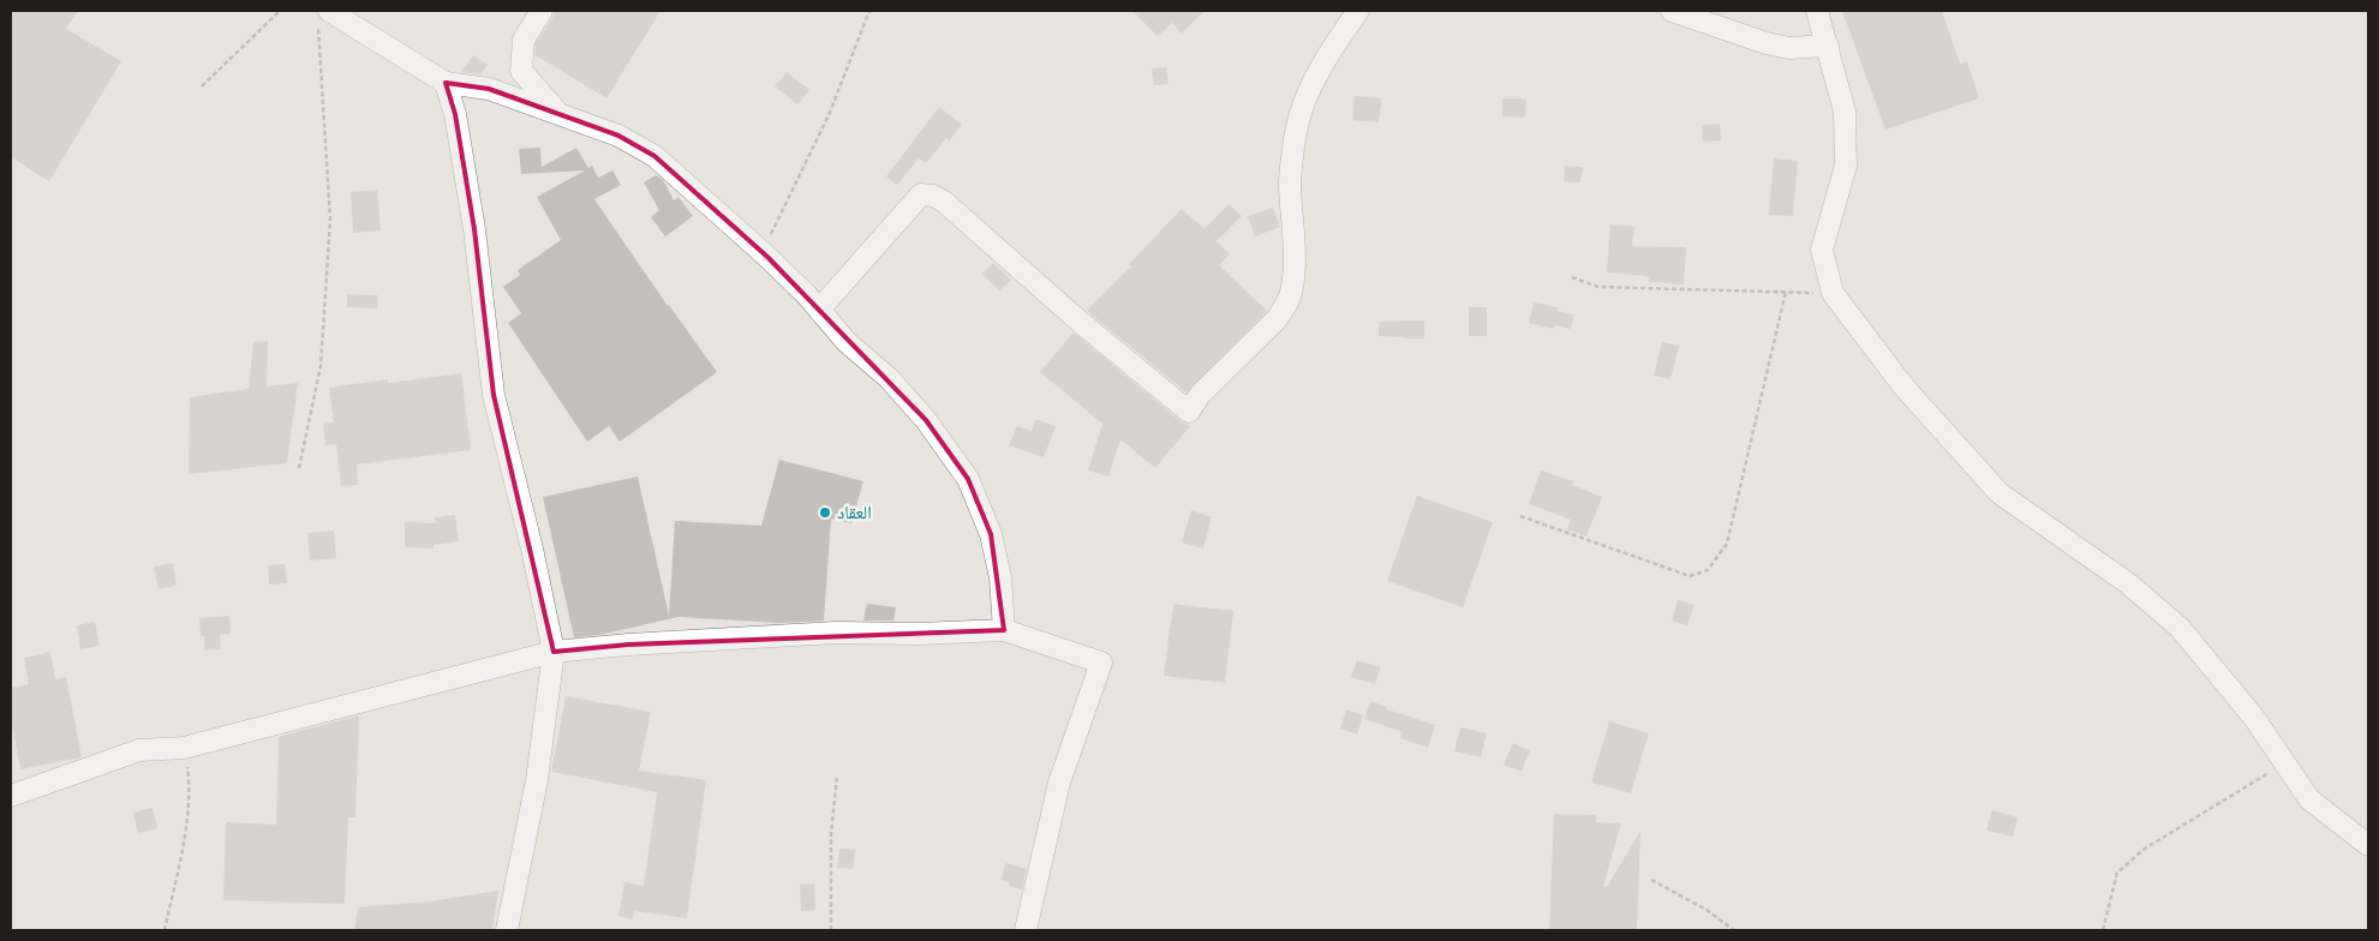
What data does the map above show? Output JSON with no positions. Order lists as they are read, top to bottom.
{
  "places": ["العقاد"]
}
